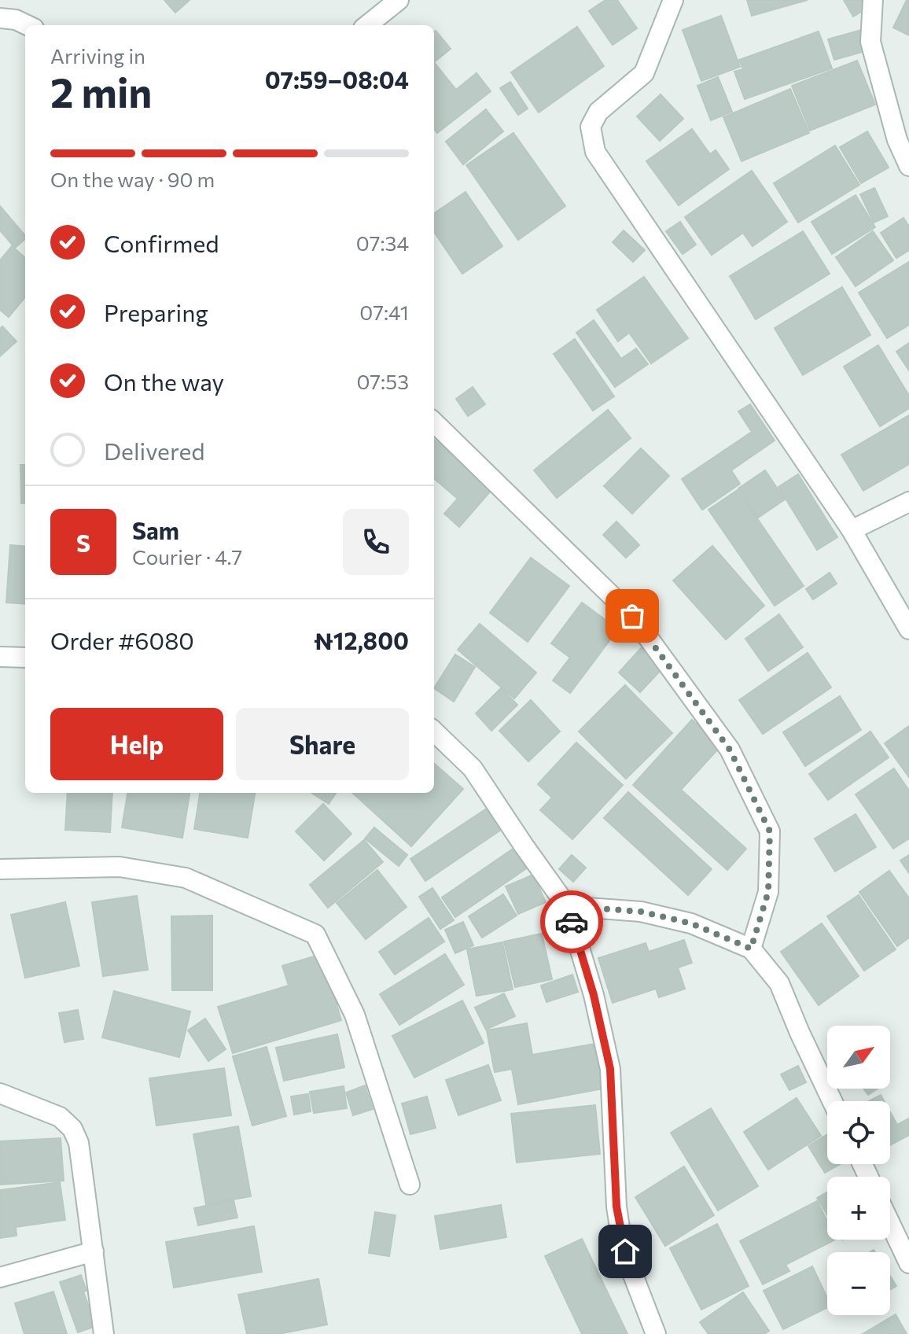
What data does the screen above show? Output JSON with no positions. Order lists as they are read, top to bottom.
{
  "north": "top right",
  "page": {
    "heading": ["2 min", "Arriving in", "07:59–08:04"],
    "panel": [
      "Sam",
      "Courier · 4.7",
      "Order #6080",
      "₦12,800"
    ],
    "bar": "On the way · 90 m",
    "list": [
      ["Confirmed", "07:34"],
      ["Preparing", "07:41"],
      ["On the way", "07:53"],
      "Delivered"
    ],
    "round": "S",
    "buttons": ["Help", "Share"],
    "map_buttons": ["+", "−"]
  }
}
